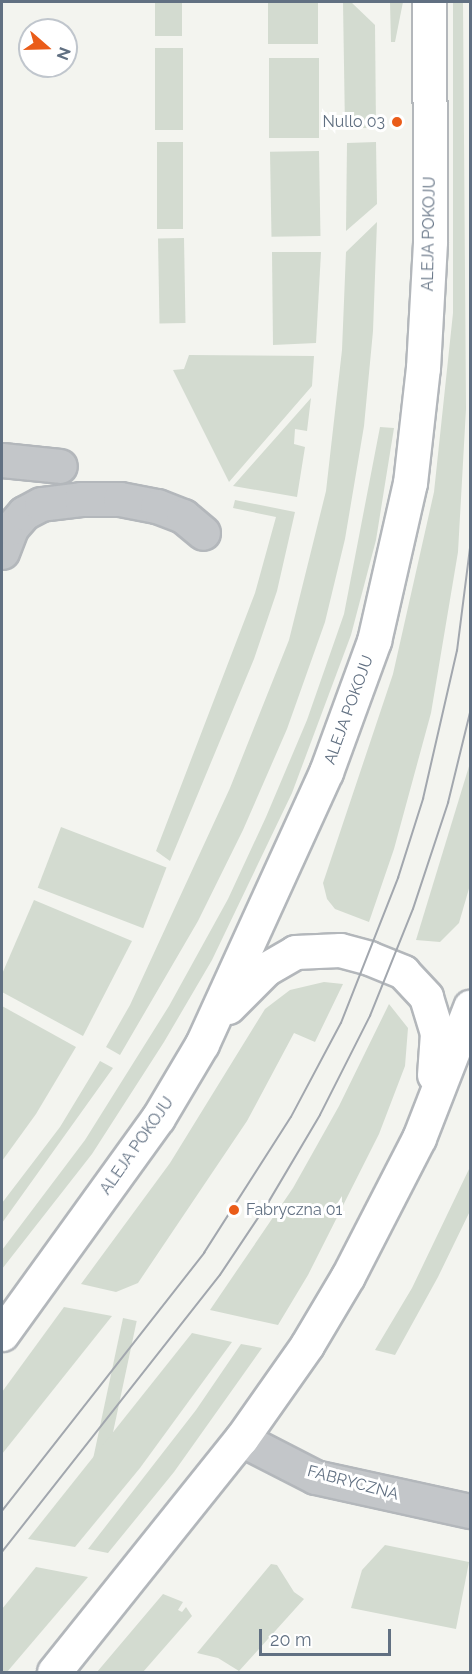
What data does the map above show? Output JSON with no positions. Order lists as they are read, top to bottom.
{
  "streets": {
    "main road": ["ALEJA POKOJU"],
    "street": ["FABRYCZNA"]
  },
  "places": ["Nullo 03", "Fabryczna 01"],
  "scale_bar": "20 m",
  "north": "right"
}
